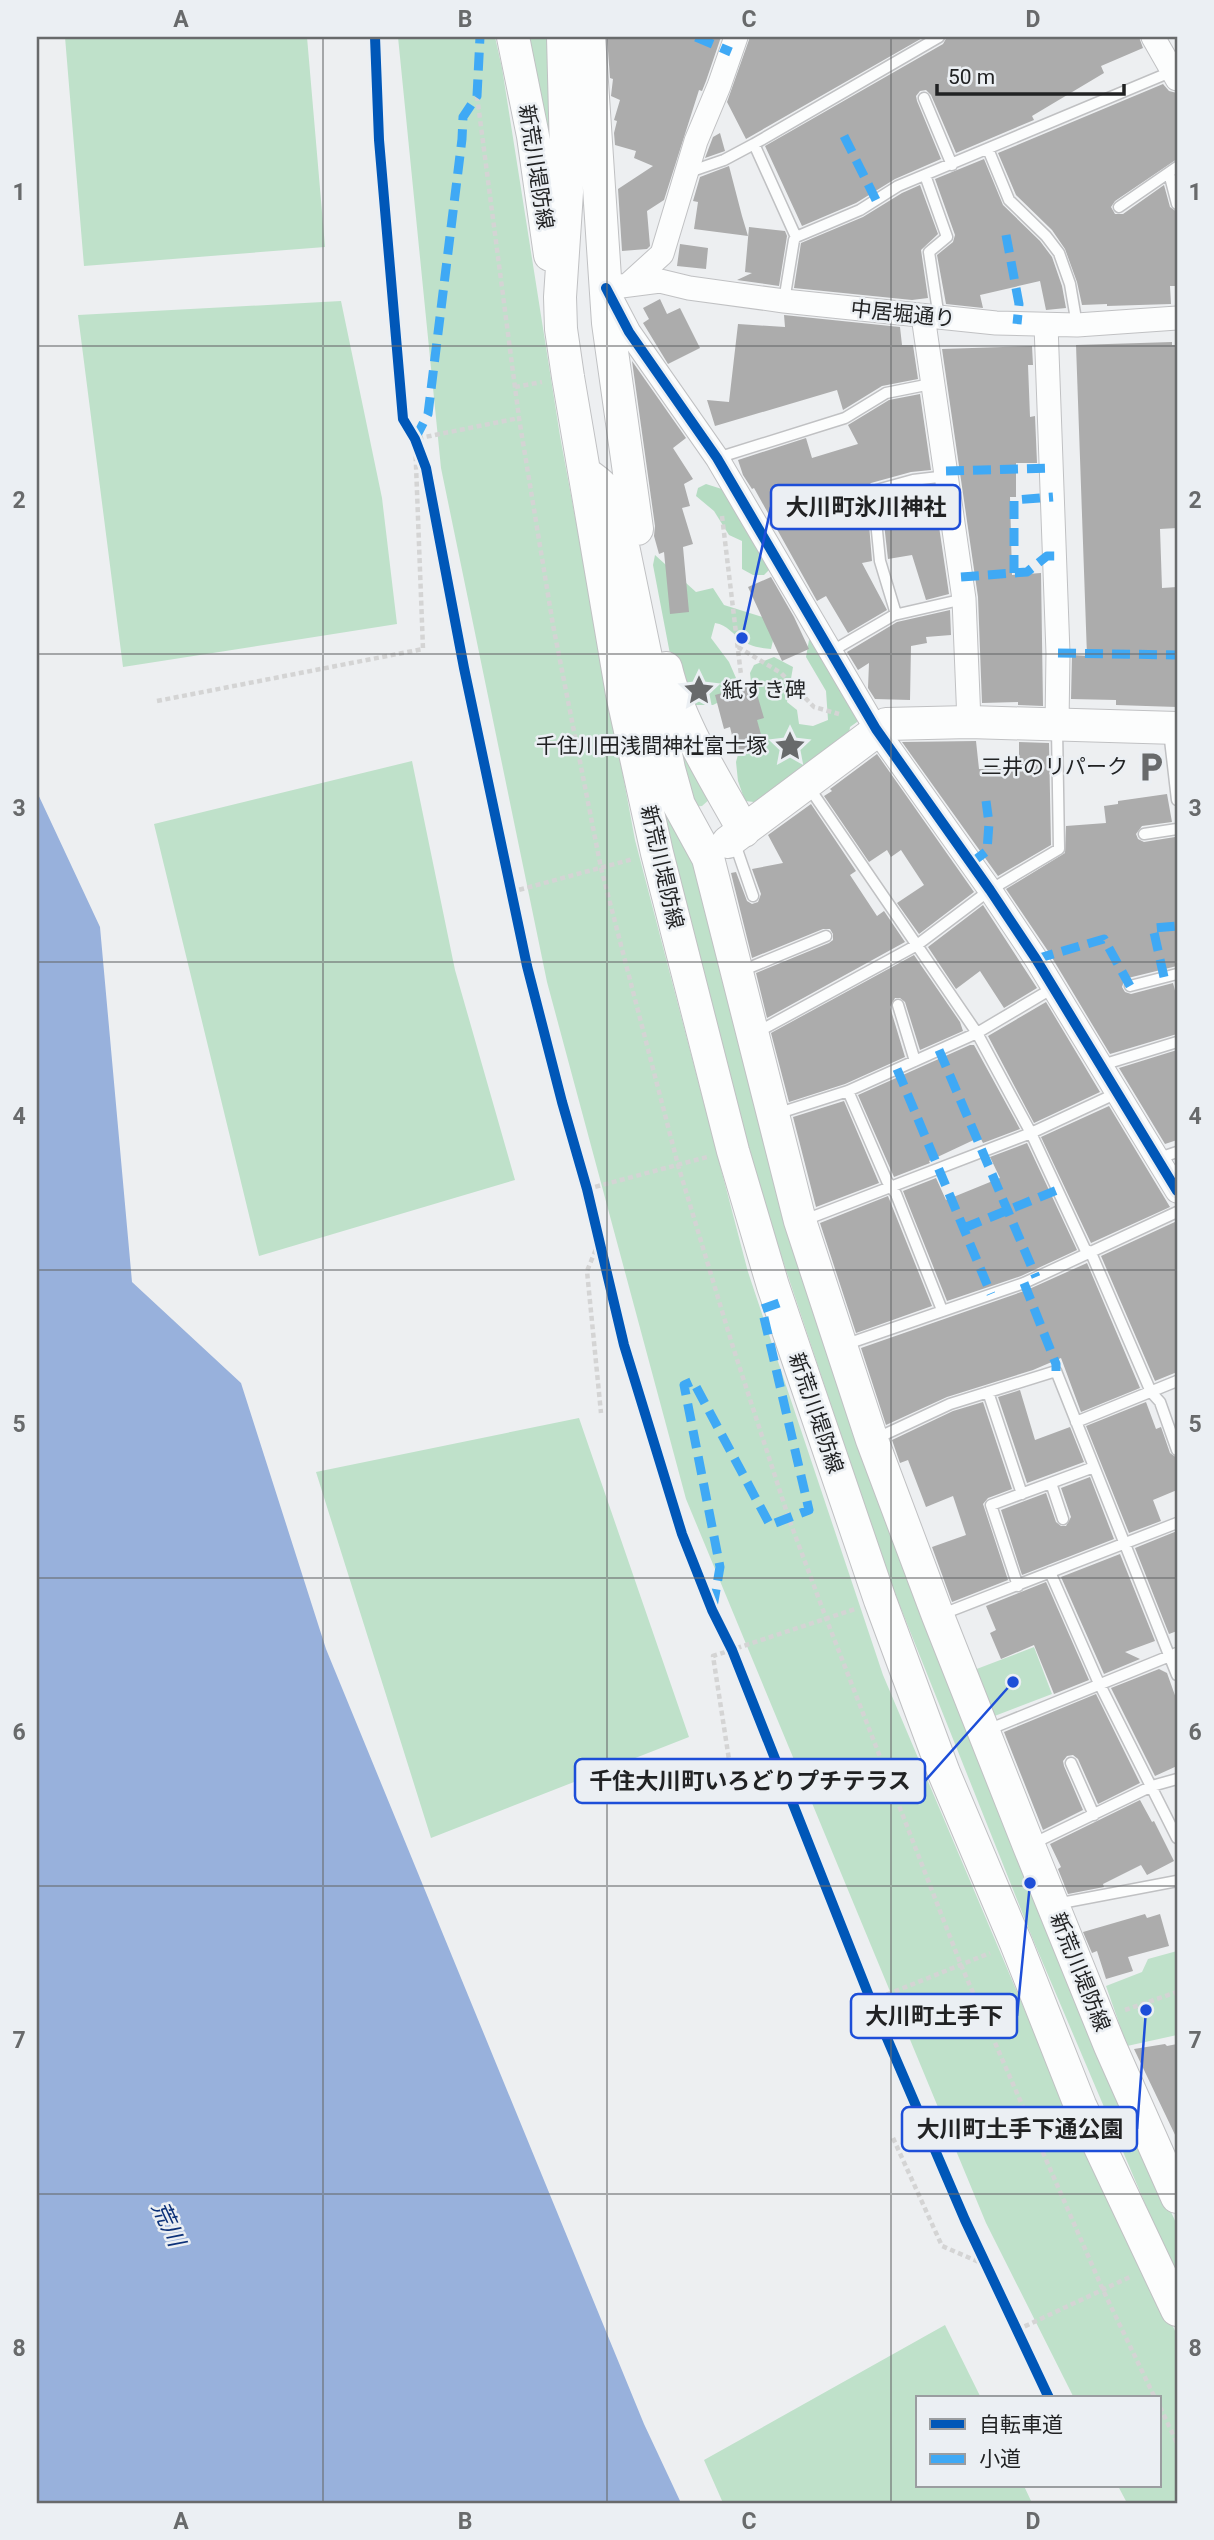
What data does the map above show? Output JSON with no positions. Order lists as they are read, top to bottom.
{
  "streets": {
    "main road": ["新荒川堤防線"],
    "street": ["中居堀通り"]
  },
  "water": ["荒川"],
  "places": {
    "other": [
      "大川町氷川神社",
      "千住大川町いろどりプチテラス",
      "大川町土手下",
      "大川町土手下通公園"
    ],
    "place": ["紙すき碑", "千住川田浅間神社富士塚"],
    "parking": ["三井のリパーク"]
  },
  "legend": ["自転車道", "小道"],
  "scale_bar": "50 m",
  "grid": {
    "columns": [
      "A",
      "B",
      "C",
      "D"
    ],
    "rows": [
      "1",
      "2",
      "3",
      "4",
      "5",
      "6",
      "7",
      "8"
    ]
  }
}
